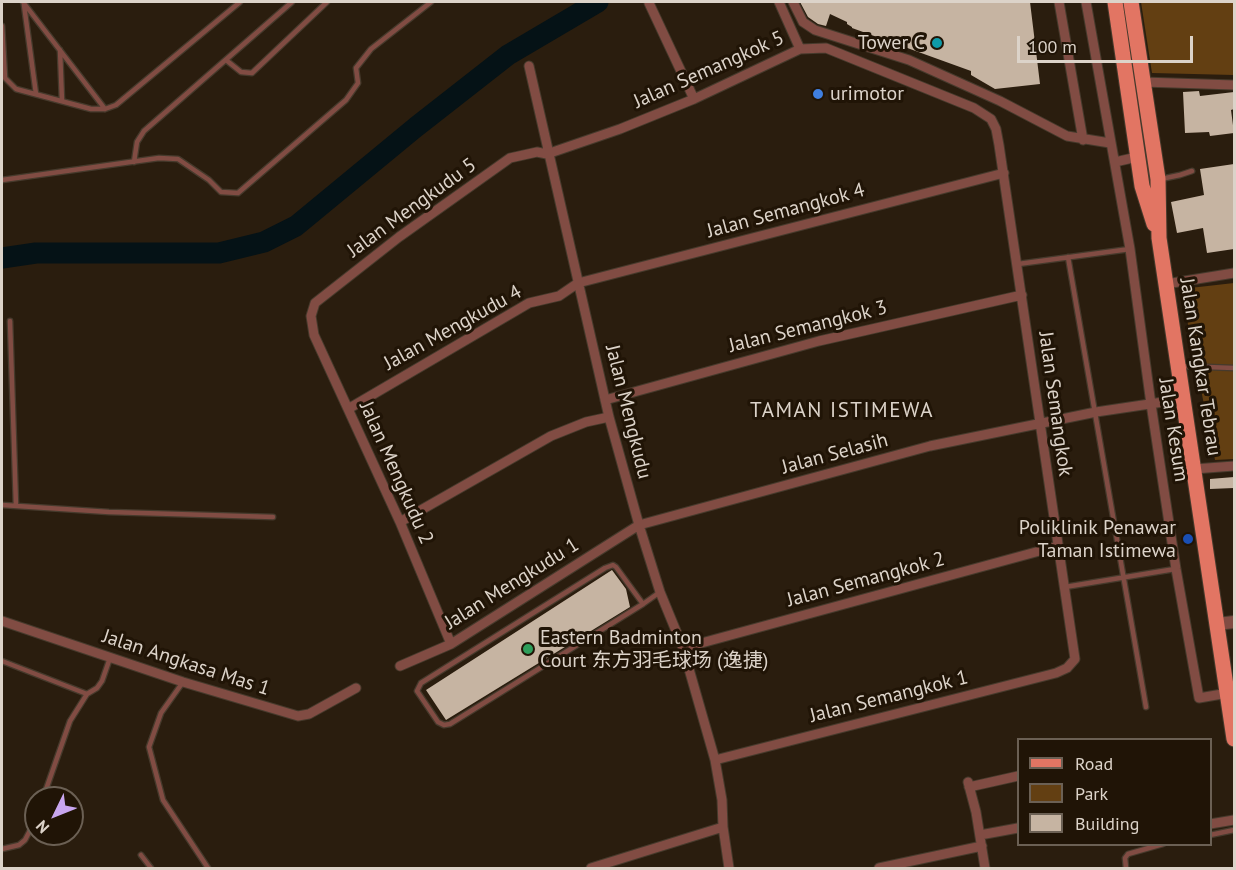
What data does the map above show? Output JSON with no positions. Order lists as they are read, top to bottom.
{
  "streets": {
    "main road": ["Jalan Kangkar Tebrau"],
    "street": [
      "Jalan Semangkok 5",
      "Jalan Mengkudu 5",
      "Jalan Semangkok 4",
      "Jalan Semangkok 3",
      "Jalan Mengkudu 4",
      "Jalan Semangkok",
      "Jalan Mengkudu",
      "Jalan Kesum",
      "Jalan Selasih",
      "Jalan Mengkudu 2",
      "Jalan Semangkok 2",
      "Jalan Mengkudu 1",
      "Jalan Angkasa Mas 1",
      "Jalan Semangkok 1"
    ]
  },
  "crossings": [
    ["Jalan Semangkok 5", "Jalan Mengkudu 5"],
    ["Jalan Semangkok 5", "Jalan Semangkok"],
    ["Jalan Semangkok 5", "Jalan Mengkudu"],
    ["Jalan Mengkudu 5", "Jalan Mengkudu"],
    ["Jalan Mengkudu 5", "Jalan Mengkudu 2"],
    ["Jalan Semangkok 4", "Jalan Mengkudu 4"],
    ["Jalan Semangkok 4", "Jalan Semangkok"],
    ["Jalan Semangkok 4", "Jalan Mengkudu"],
    ["Jalan Semangkok 3", "Jalan Semangkok"],
    ["Jalan Semangkok 3", "Jalan Mengkudu"],
    ["Jalan Mengkudu 4", "Jalan Mengkudu"],
    ["Jalan Mengkudu 4", "Jalan Mengkudu 2"],
    ["Jalan Kangkar Tebrau", "Jalan Kesum"],
    ["Jalan Kangkar Tebrau", "Jalan Selasih"],
    ["Jalan Semangkok", "Jalan Selasih"],
    ["Jalan Semangkok", "Jalan Semangkok 2"],
    ["Jalan Semangkok", "Jalan Semangkok 1"],
    ["Jalan Mengkudu", "Jalan Selasih"],
    ["Jalan Mengkudu", "Jalan Semangkok 2"],
    ["Jalan Mengkudu", "Jalan Mengkudu 1"],
    ["Jalan Mengkudu", "Jalan Semangkok 1"],
    ["Jalan Kesum", "Jalan Selasih"],
    ["Jalan Selasih", "Jalan Mengkudu 1"],
    ["Jalan Mengkudu 2", "Jalan Mengkudu 1"]
  ],
  "districts": ["TAMAN ISTIMEWA"],
  "places": [
    "Tower C",
    "urimotor",
    "Poliklinik Penawar Taman Istimewa",
    "Eastern Badminton Court 东方羽毛球场 (逸捷)"
  ],
  "legend": ["Road", "Park", "Building"],
  "scale_bar": "100 m",
  "north": "bottom left"
}
